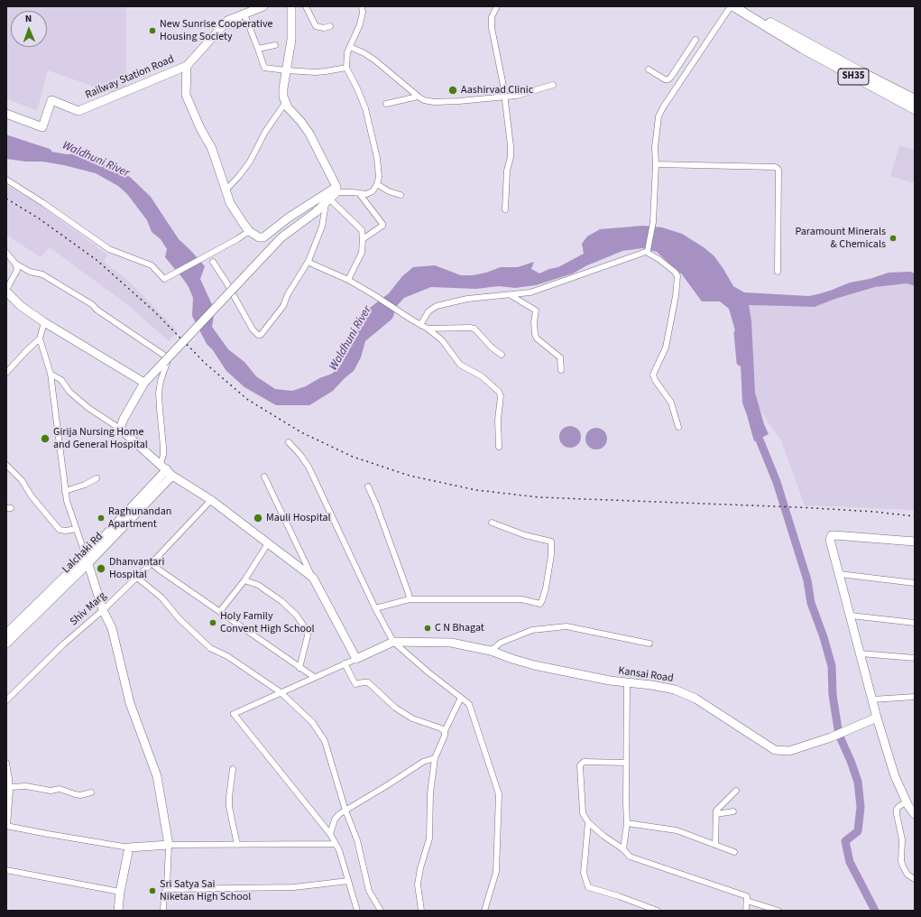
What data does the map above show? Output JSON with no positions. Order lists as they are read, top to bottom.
{
  "streets": {
    "main road": ["SH35"],
    "street": [
      "Railway Station Road",
      "Lalchaki Rd",
      "Shiv Marg",
      "Kansai Road"
    ]
  },
  "water": ["Waldhuni River"],
  "places": [
    "New Sunrise Cooperative Housing Society",
    "Aashirvad Clinic",
    "Paramount Minerals & Chemicals",
    "Girija Nursing Home and General Hospital",
    "Raghunandan Apartment",
    "Mauli Hospital",
    "Dhanvantari Hospital",
    "Holy Family Convent High School",
    "C N Bhagat",
    "Sri Satya Sai Niketan High School"
  ],
  "north": "top"
}
